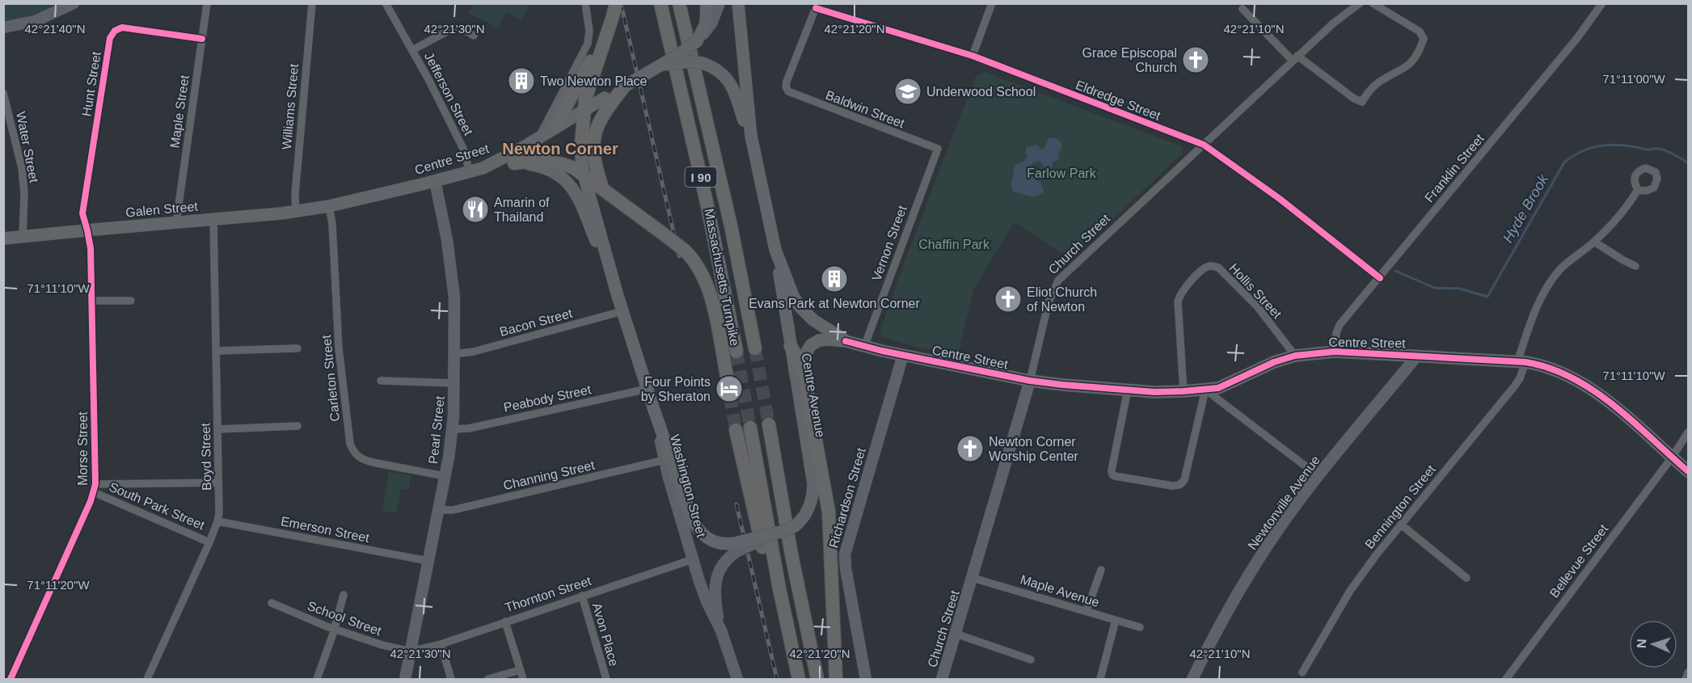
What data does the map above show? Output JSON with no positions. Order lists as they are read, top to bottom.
{
  "streets": {
    "highway": ["I 90", "Massachusetts Turnpike"],
    "main road": [
      "Centre Street",
      "Galen Street",
      "Church Street",
      "Centre Avenue",
      "Pearl Street",
      "Washington Street",
      "Richardson Street",
      "Newtonville Avenue"
    ],
    "street": [
      "Hunt Street",
      "Jefferson Street",
      "Eldredge Street",
      "Williams Street",
      "Baldwin Street",
      "Maple Street",
      "Water Street",
      "Franklin Street",
      "Vernon Street",
      "Hollis Street",
      "Bacon Street",
      "Carleton Street",
      "Peabody Street",
      "Morse Street",
      "Boyd Street",
      "Channing Street",
      "South Park Street",
      "Bennington Street",
      "Emerson Street",
      "Bellevue Street",
      "Maple Avenue",
      "Thornton Street",
      "School Street",
      "Avon Place"
    ]
  },
  "crossings": [
    ["Hunt Street", "Maple Street"],
    ["Hunt Street", "Galen Street"],
    ["Hunt Street", "Morse Street"],
    ["Jefferson Street", "Centre Street"],
    ["Eldredge Street", "Baldwin Street"],
    ["Eldredge Street", "Franklin Street"],
    ["Eldredge Street", "Church Street"],
    ["Williams Street", "Galen Street"],
    ["Baldwin Street", "Vernon Street"],
    ["Maple Street", "Galen Street"],
    ["Water Street", "Galen Street"],
    ["Centre Street", "Franklin Street"],
    ["Centre Street", "Galen Street"],
    ["Centre Street", "Vernon Street"],
    ["Centre Street", "Church Street"],
    ["Centre Street", "Hollis Street"],
    ["Centre Street", "Carleton Street"],
    ["Centre Street", "Centre Avenue"],
    ["Centre Street", "Pearl Street"],
    ["Centre Street", "Washington Street"],
    ["Centre Street", "Richardson Street"],
    ["Centre Street", "Newtonville Avenue"],
    ["Centre Street", "Bennington Street"],
    ["Centre Street", "Bellevue Street"],
    ["Galen Street", "Carleton Street"],
    ["Galen Street", "Morse Street"],
    ["Galen Street", "Boyd Street"],
    ["Church Street", "Maple Avenue"],
    ["Bacon Street", "Pearl Street"],
    ["Bacon Street", "Washington Street"],
    ["Carleton Street", "Pearl Street"],
    ["Centre Avenue", "Washington Street"],
    ["Peabody Street", "Pearl Street"],
    ["Peabody Street", "Washington Street"],
    ["Pearl Street", "Channing Street"],
    ["Pearl Street", "Emerson Street"],
    ["Pearl Street", "Thornton Street"],
    ["Pearl Street", "School Street"],
    ["Morse Street", "South Park Street"],
    ["Boyd Street", "South Park Street"],
    ["Boyd Street", "Emerson Street"],
    ["Channing Street", "Washington Street"],
    ["Washington Street", "Thornton Street"],
    ["Thornton Street", "School Street"],
    ["Thornton Street", "Avon Place"]
  ],
  "districts": ["Newton Corner"],
  "water": ["Hyde Brook"],
  "parks": ["Farlow Park", "Chaffin Park"],
  "places": {
    "church": ["Grace Episcopal Church", "Eliot Church of Newton", "Newton Corner Worship Center"],
    "building": ["Two Newton Place", "Evans Park at Newton Corner"],
    "school or university": ["Underwood School"],
    "restaurant": ["Amarin of Thailand"],
    "hotel": ["Four Points by Sheraton"]
  },
  "north": "left",
  "coordinates": [
    "42°21'40\"N",
    "42°21'30\"N",
    "42°21'20\"N",
    "42°21'10\"N",
    "71°11'00\"W",
    "71°11'10\"W",
    "71°11'20\"W"
  ]
}
